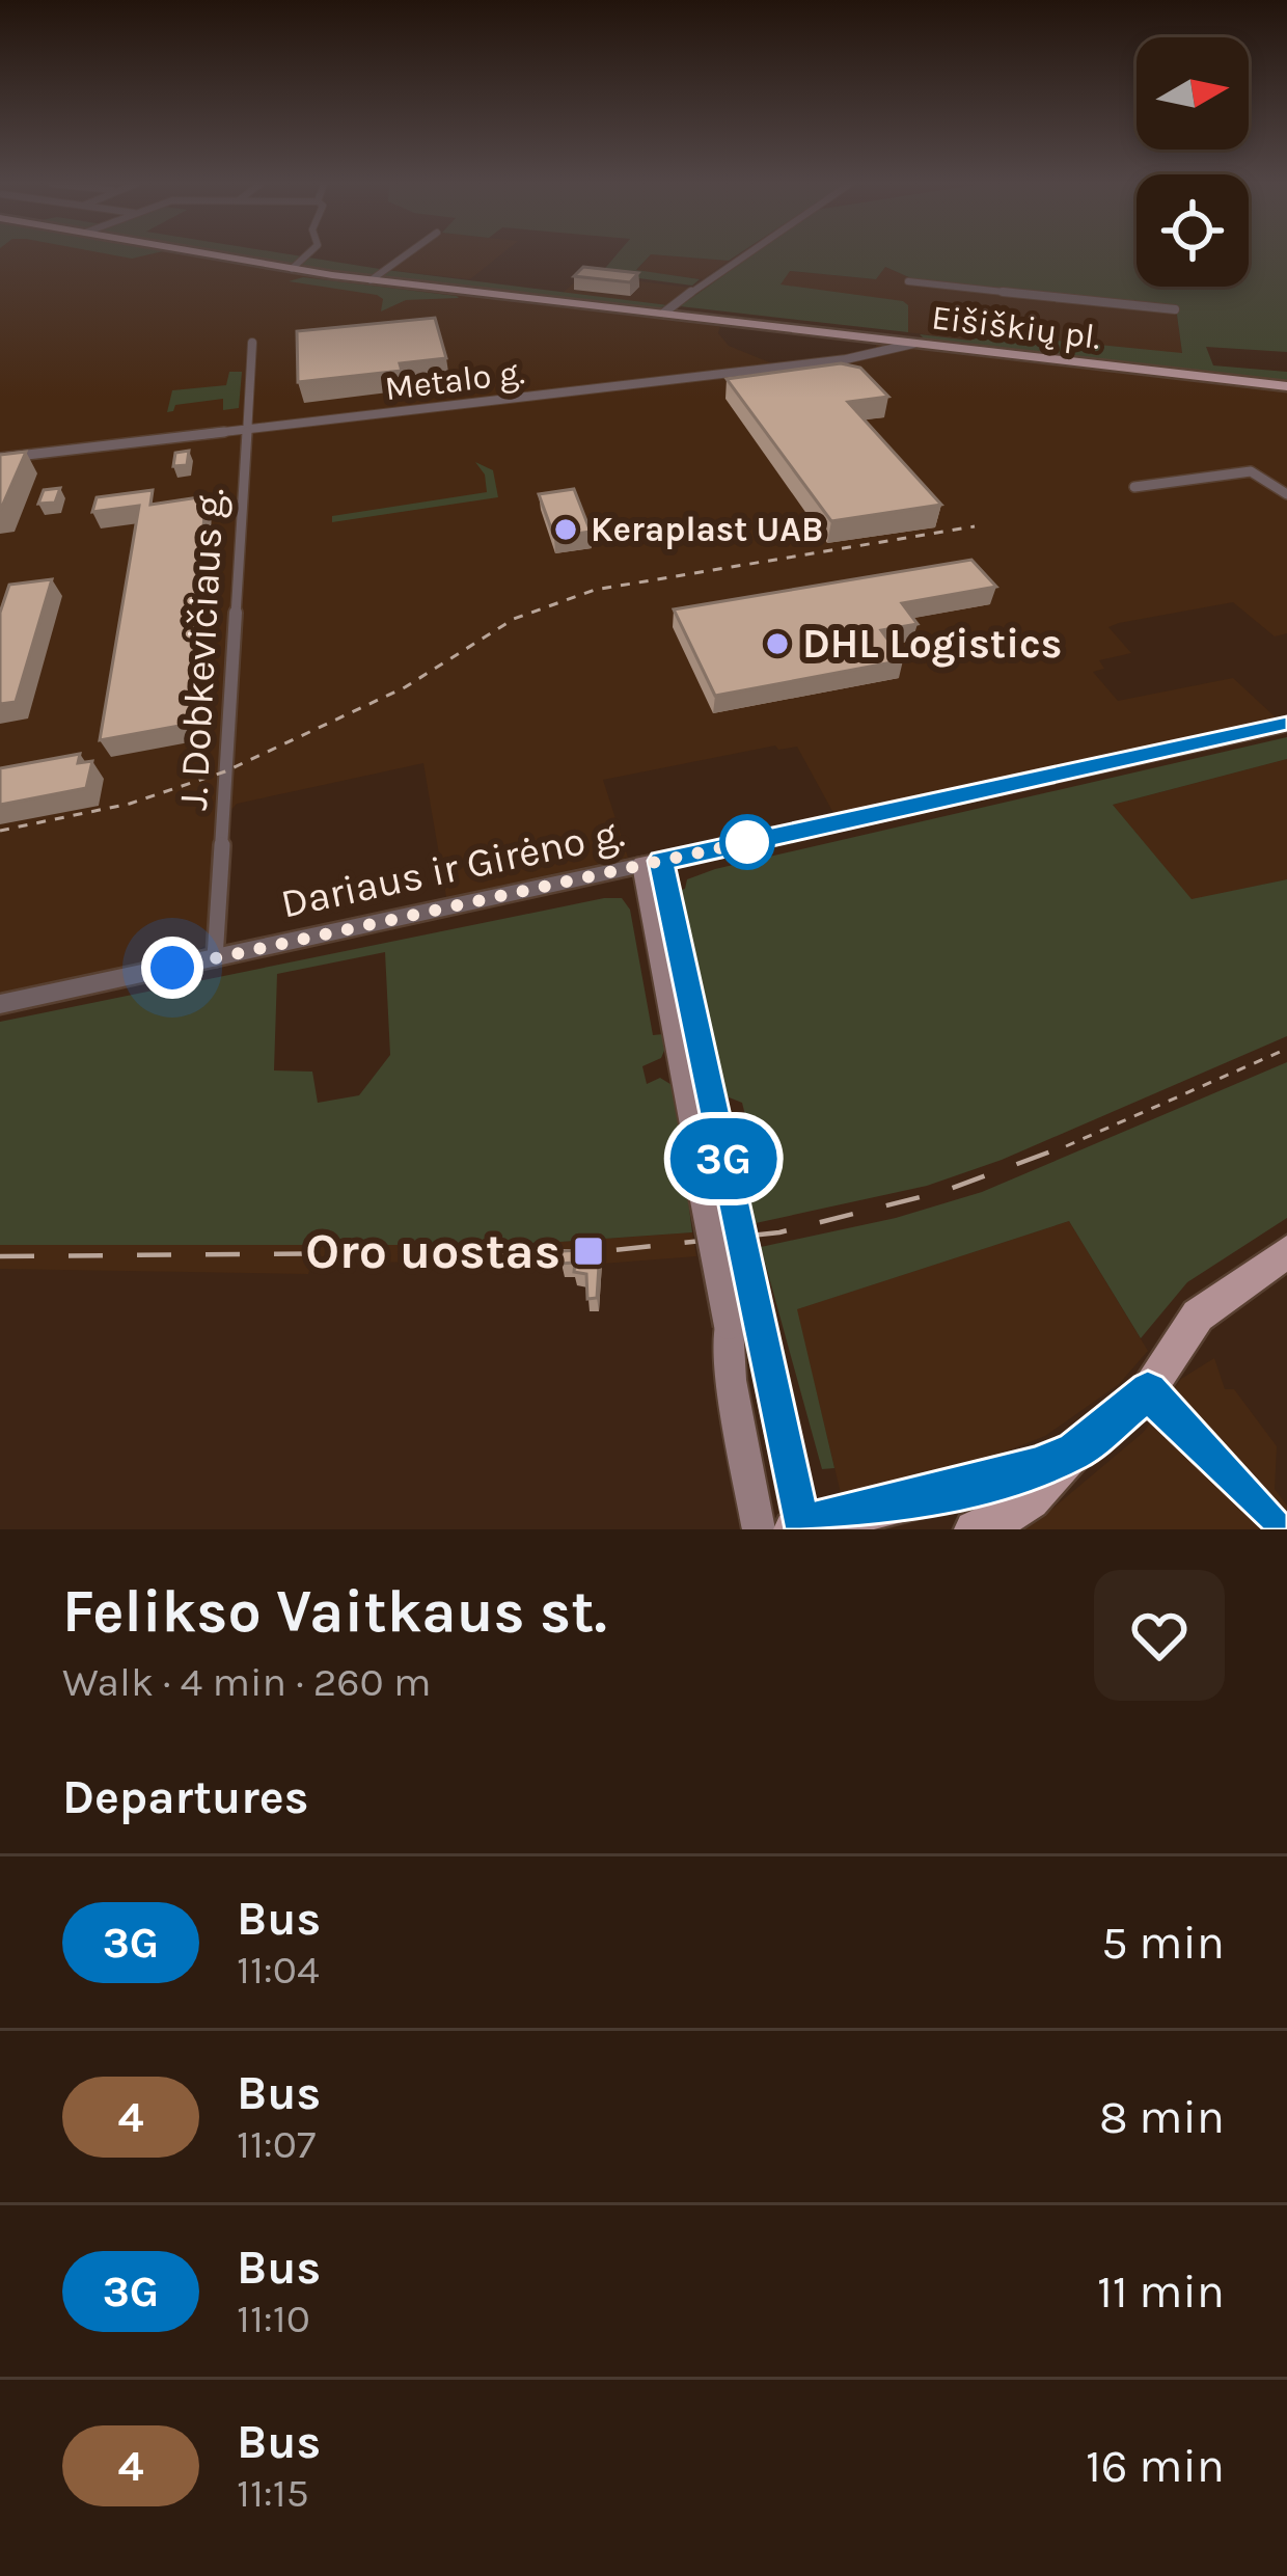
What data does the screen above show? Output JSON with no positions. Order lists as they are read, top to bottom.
{
  "streets": {
    "main road": ["Eišiškių pl.", "Dariaus ir Girėno g."],
    "street": ["Metalo g.", "J. Dobkevičiaus g."]
  },
  "crossings": [
    ["Eišiškių pl.", "Metalo g."],
    ["Metalo g.", "J. Dobkevičiaus g."],
    ["J. Dobkevičiaus g.", "Dariaus ir Girėno g."]
  ],
  "places": {
    "other": ["Keraplast UAB", "DHL Logistics"],
    "transit": ["Oro uostas"]
  },
  "lines": ["bus line 3G"],
  "north": "right",
  "page": {
    "on_map": "3G",
    "heading": [
      ["Felikso Vaitkaus st.", "Walk · 4 min · 260 m"],
      "Departures"
    ],
    "list": [
      {
        "mark": "3G",
        "name": "Bus",
        "note": "11:04",
        "value": "5 min"
      },
      {
        "mark": "4",
        "name": "Bus",
        "note": "11:07",
        "value": "8 min"
      },
      {
        "mark": "3G",
        "name": "Bus",
        "note": "11:10",
        "value": "11 min"
      },
      {
        "mark": "4",
        "name": "Bus",
        "note": "11:15",
        "value": "16 min"
      }
    ]
  }
}
